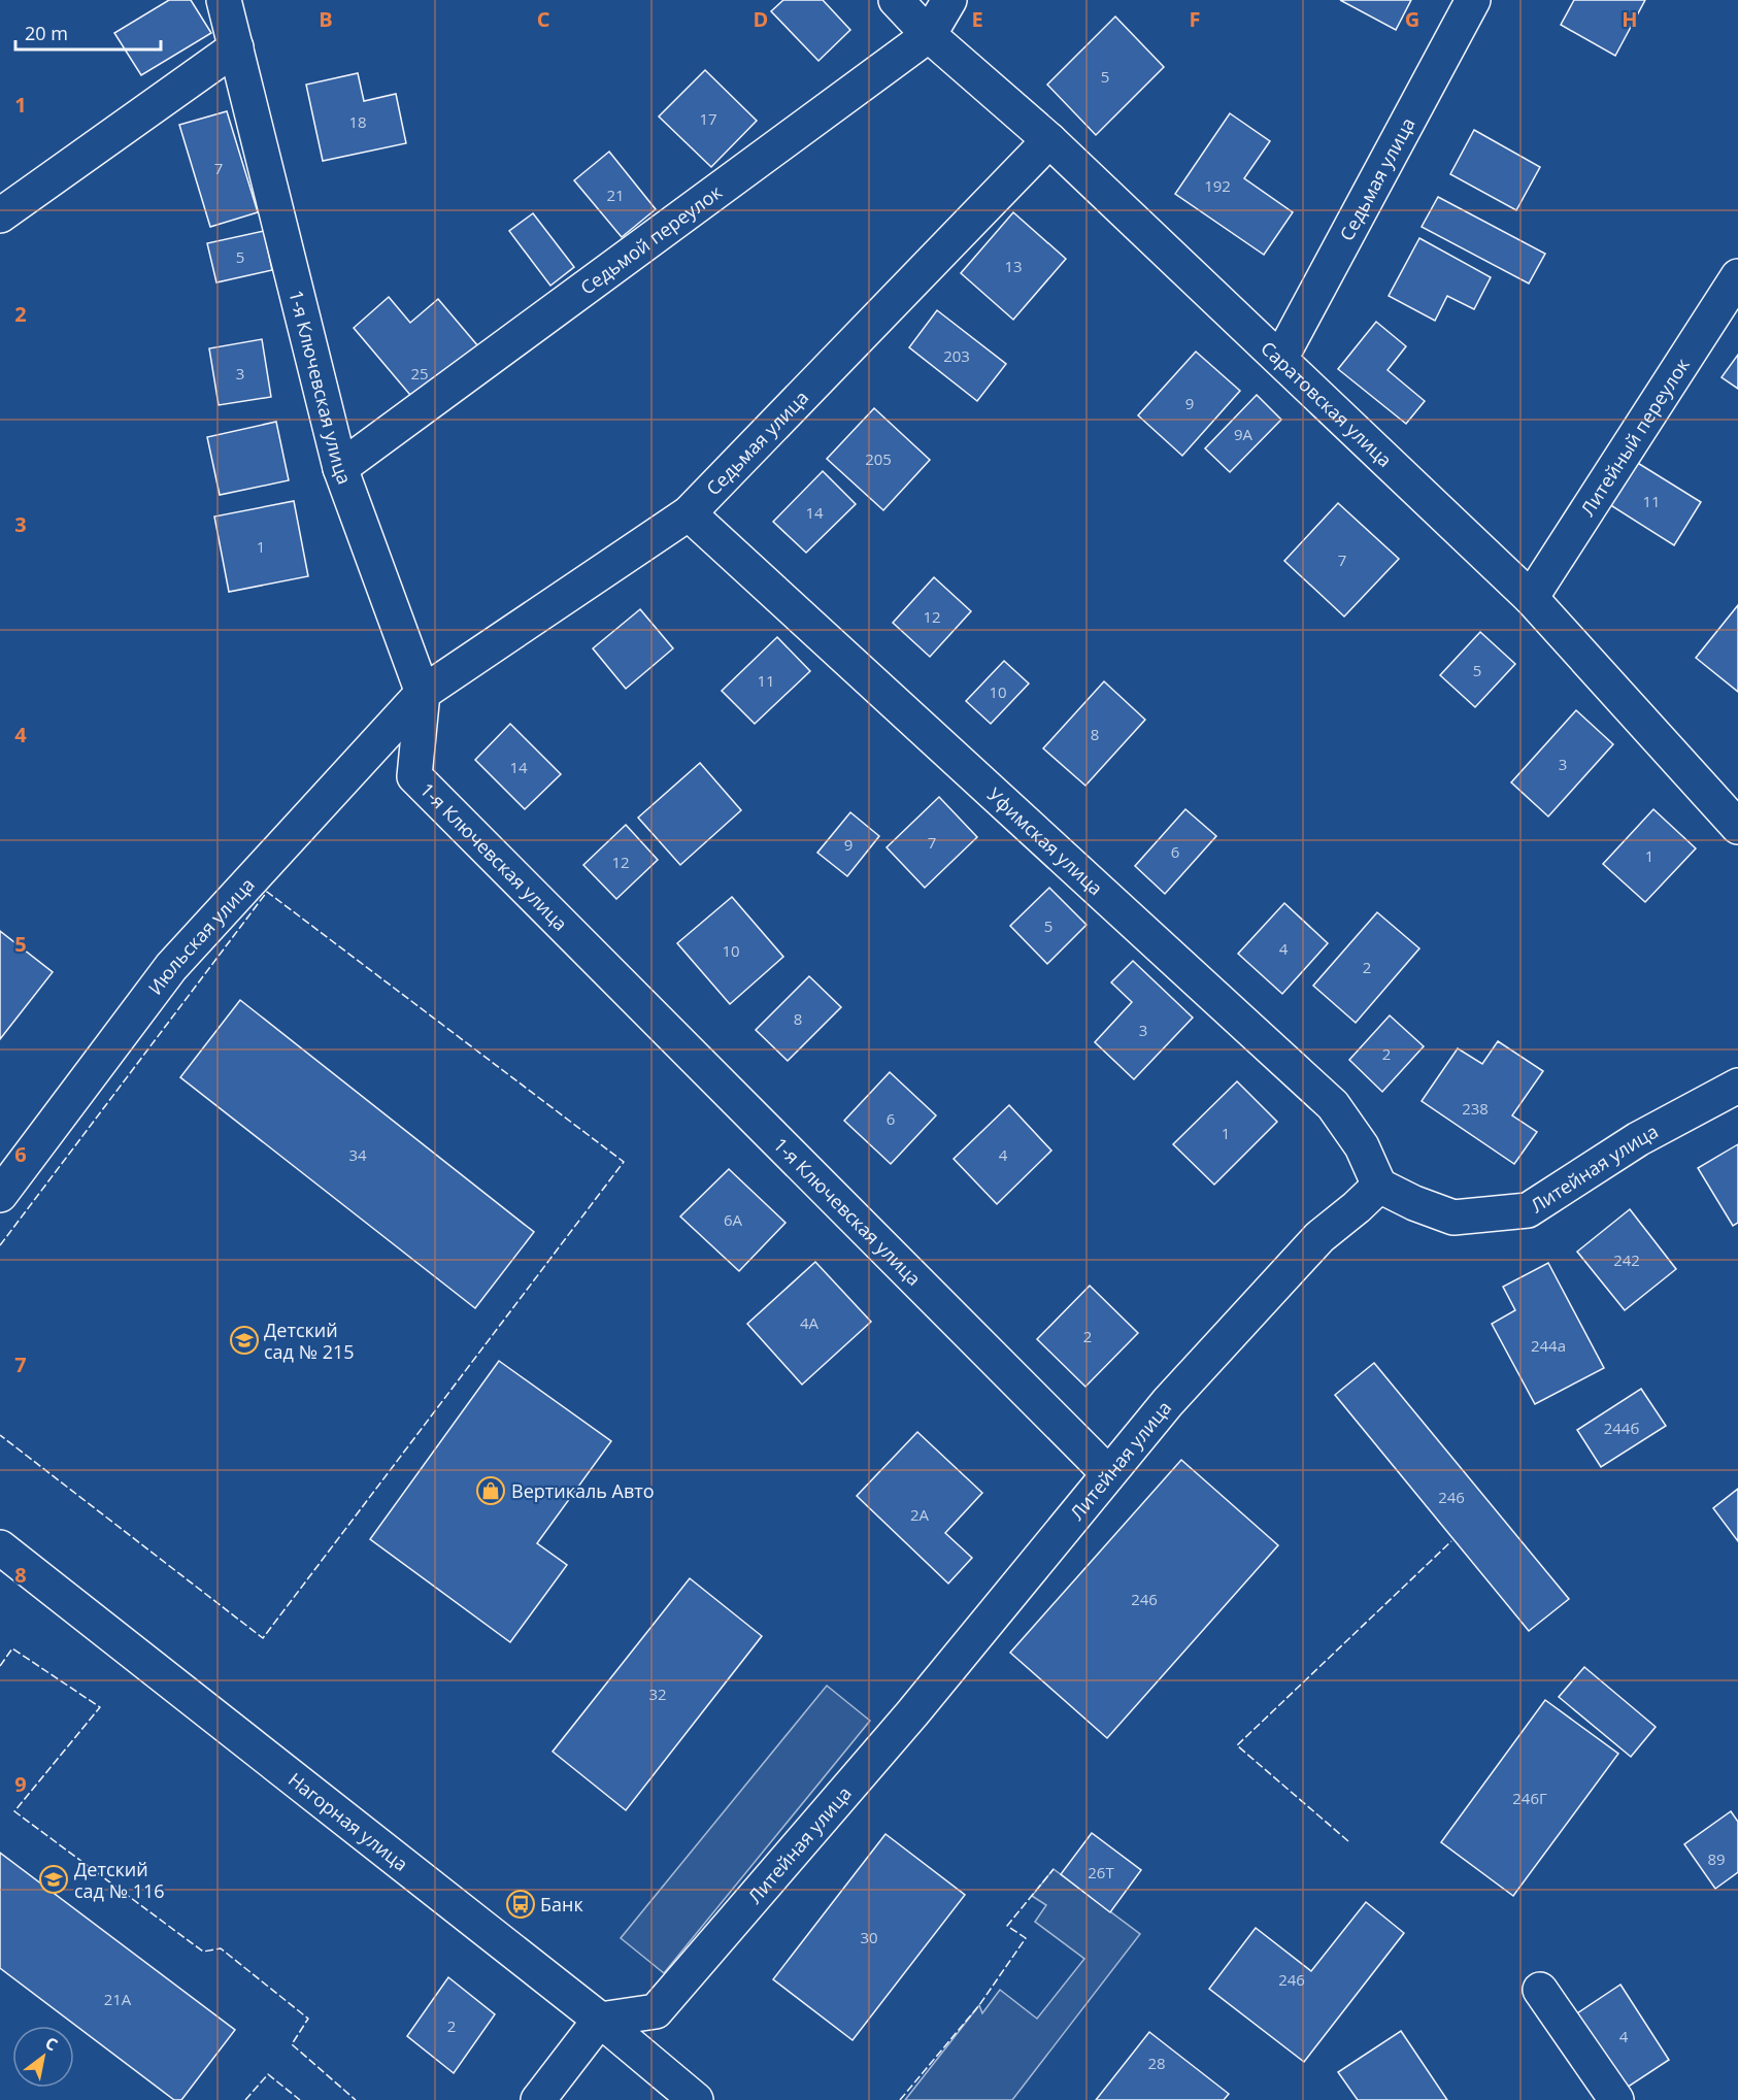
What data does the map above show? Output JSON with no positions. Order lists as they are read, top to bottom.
{
  "streets": {
    "street": [
      "Седьмая улица",
      "Седьмой переулок",
      "1-я Ключевская улица",
      "Саратовская улица",
      "Литейный переулок",
      "Уфимская улица",
      "Июльская улица",
      "Литейная улица",
      "Нагорная улица"
    ]
  },
  "crossings": [
    ["Седьмая улица", "1-я Ключевская улица"],
    ["Седьмая улица", "Саратовская улица"],
    ["Седьмая улица", "Уфимская улица"],
    ["Седьмая улица", "Июльская улица"],
    ["Седьмой переулок", "1-я Ключевская улица"],
    ["Седьмой переулок", "Саратовская улица"],
    ["1-я Ключевская улица", "Июльская улица"],
    ["1-я Ключевская улица", "Литейная улица"],
    ["Саратовская улица", "Литейный переулок"],
    ["Уфимская улица", "Литейная улица"],
    ["Литейная улица", "Нагорная улица"]
  ],
  "places": {
    "school or university": ["Детский сад № 215", "Детский сад № 116"],
    "shop": ["Вертикаль Авто"],
    "bus stop": ["Банк"]
  },
  "house_numbers": [
    "5",
    "17",
    "18",
    "7",
    "192",
    "21",
    "5",
    "13",
    "203",
    "3",
    "25",
    "9",
    "9А",
    "205",
    "11",
    "14",
    "1",
    "7",
    "12",
    "5",
    "11",
    "10",
    "8",
    "3",
    "14",
    "7",
    "9",
    "6",
    "1",
    "12",
    "5",
    "4",
    "10",
    "2",
    "8",
    "3",
    "2",
    "238",
    "6",
    "1",
    "34",
    "4",
    "6А",
    "242",
    "4А",
    "2",
    "244а",
    "244б",
    "246",
    "2А",
    "246",
    "32",
    "246Г",
    "89",
    "26Т",
    "30",
    "246",
    "21А",
    "2",
    "4",
    "28"
  ],
  "scale_bar": "20 m",
  "north": "top right",
  "grid": {
    "columns": [
      "B",
      "C",
      "D",
      "E",
      "F",
      "G",
      "H"
    ],
    "rows": [
      "1",
      "2",
      "3",
      "4",
      "5",
      "6",
      "7",
      "8",
      "9"
    ]
  }
}
